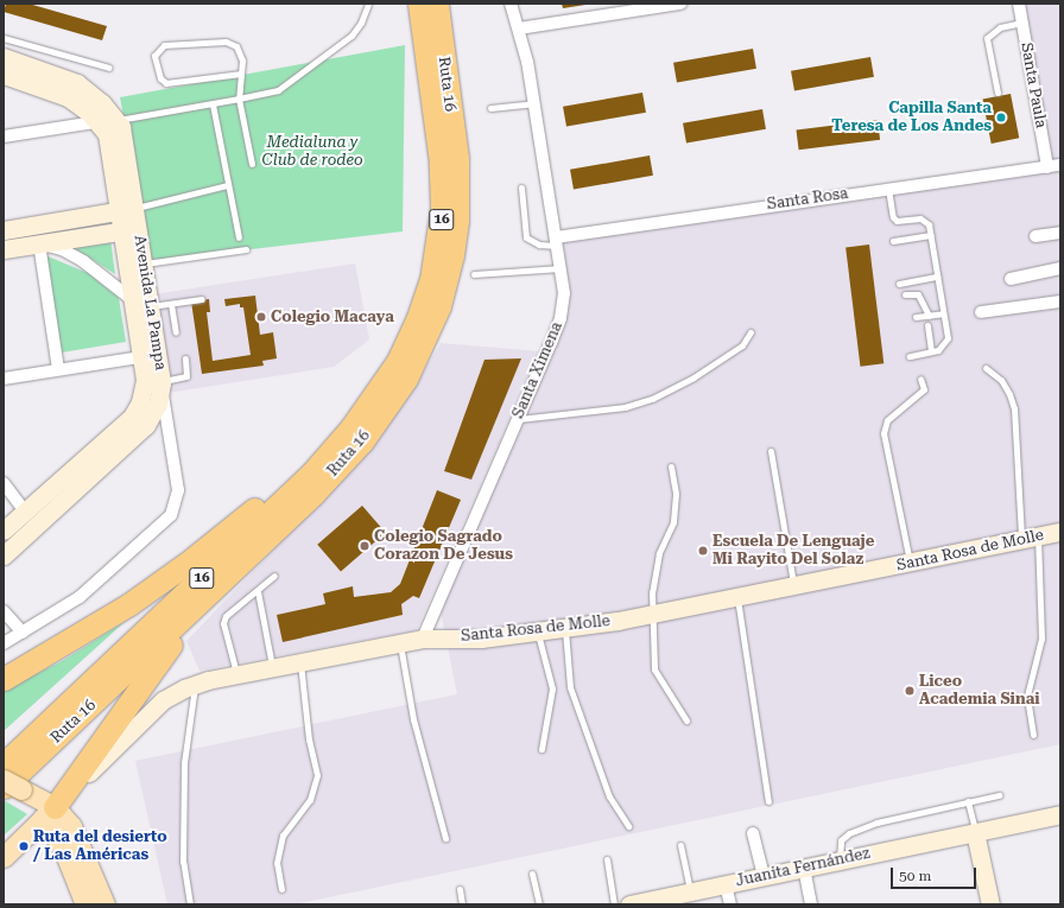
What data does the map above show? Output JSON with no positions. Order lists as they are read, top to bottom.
{
  "streets": {
    "highway": ["Ruta 16", "16"],
    "street": [
      "Santa Paula",
      "Santa Rosa",
      "Avenida La Pampa",
      "Santa Ximena",
      "Santa Rosa de Molle",
      "Juanita Fernández"
    ]
  },
  "crossings": [
    ["Santa Paula", "Santa Rosa"],
    ["Santa Rosa", "Santa Ximena"],
    ["Santa Ximena", "Santa Rosa de Molle"]
  ],
  "parks": ["Medialuna y Club de rodeo"],
  "places": [
    "Capilla Santa Teresa de Los Andes",
    "Colegio Macaya",
    "Colegio Sagrado Corazon De Jesus",
    "Escuela De Lenguaje Mi Rayito Del Solaz",
    "Liceo Academia Sinai",
    "Ruta del desierto / Las Américas"
  ],
  "scale_bar": "50 m"
}
